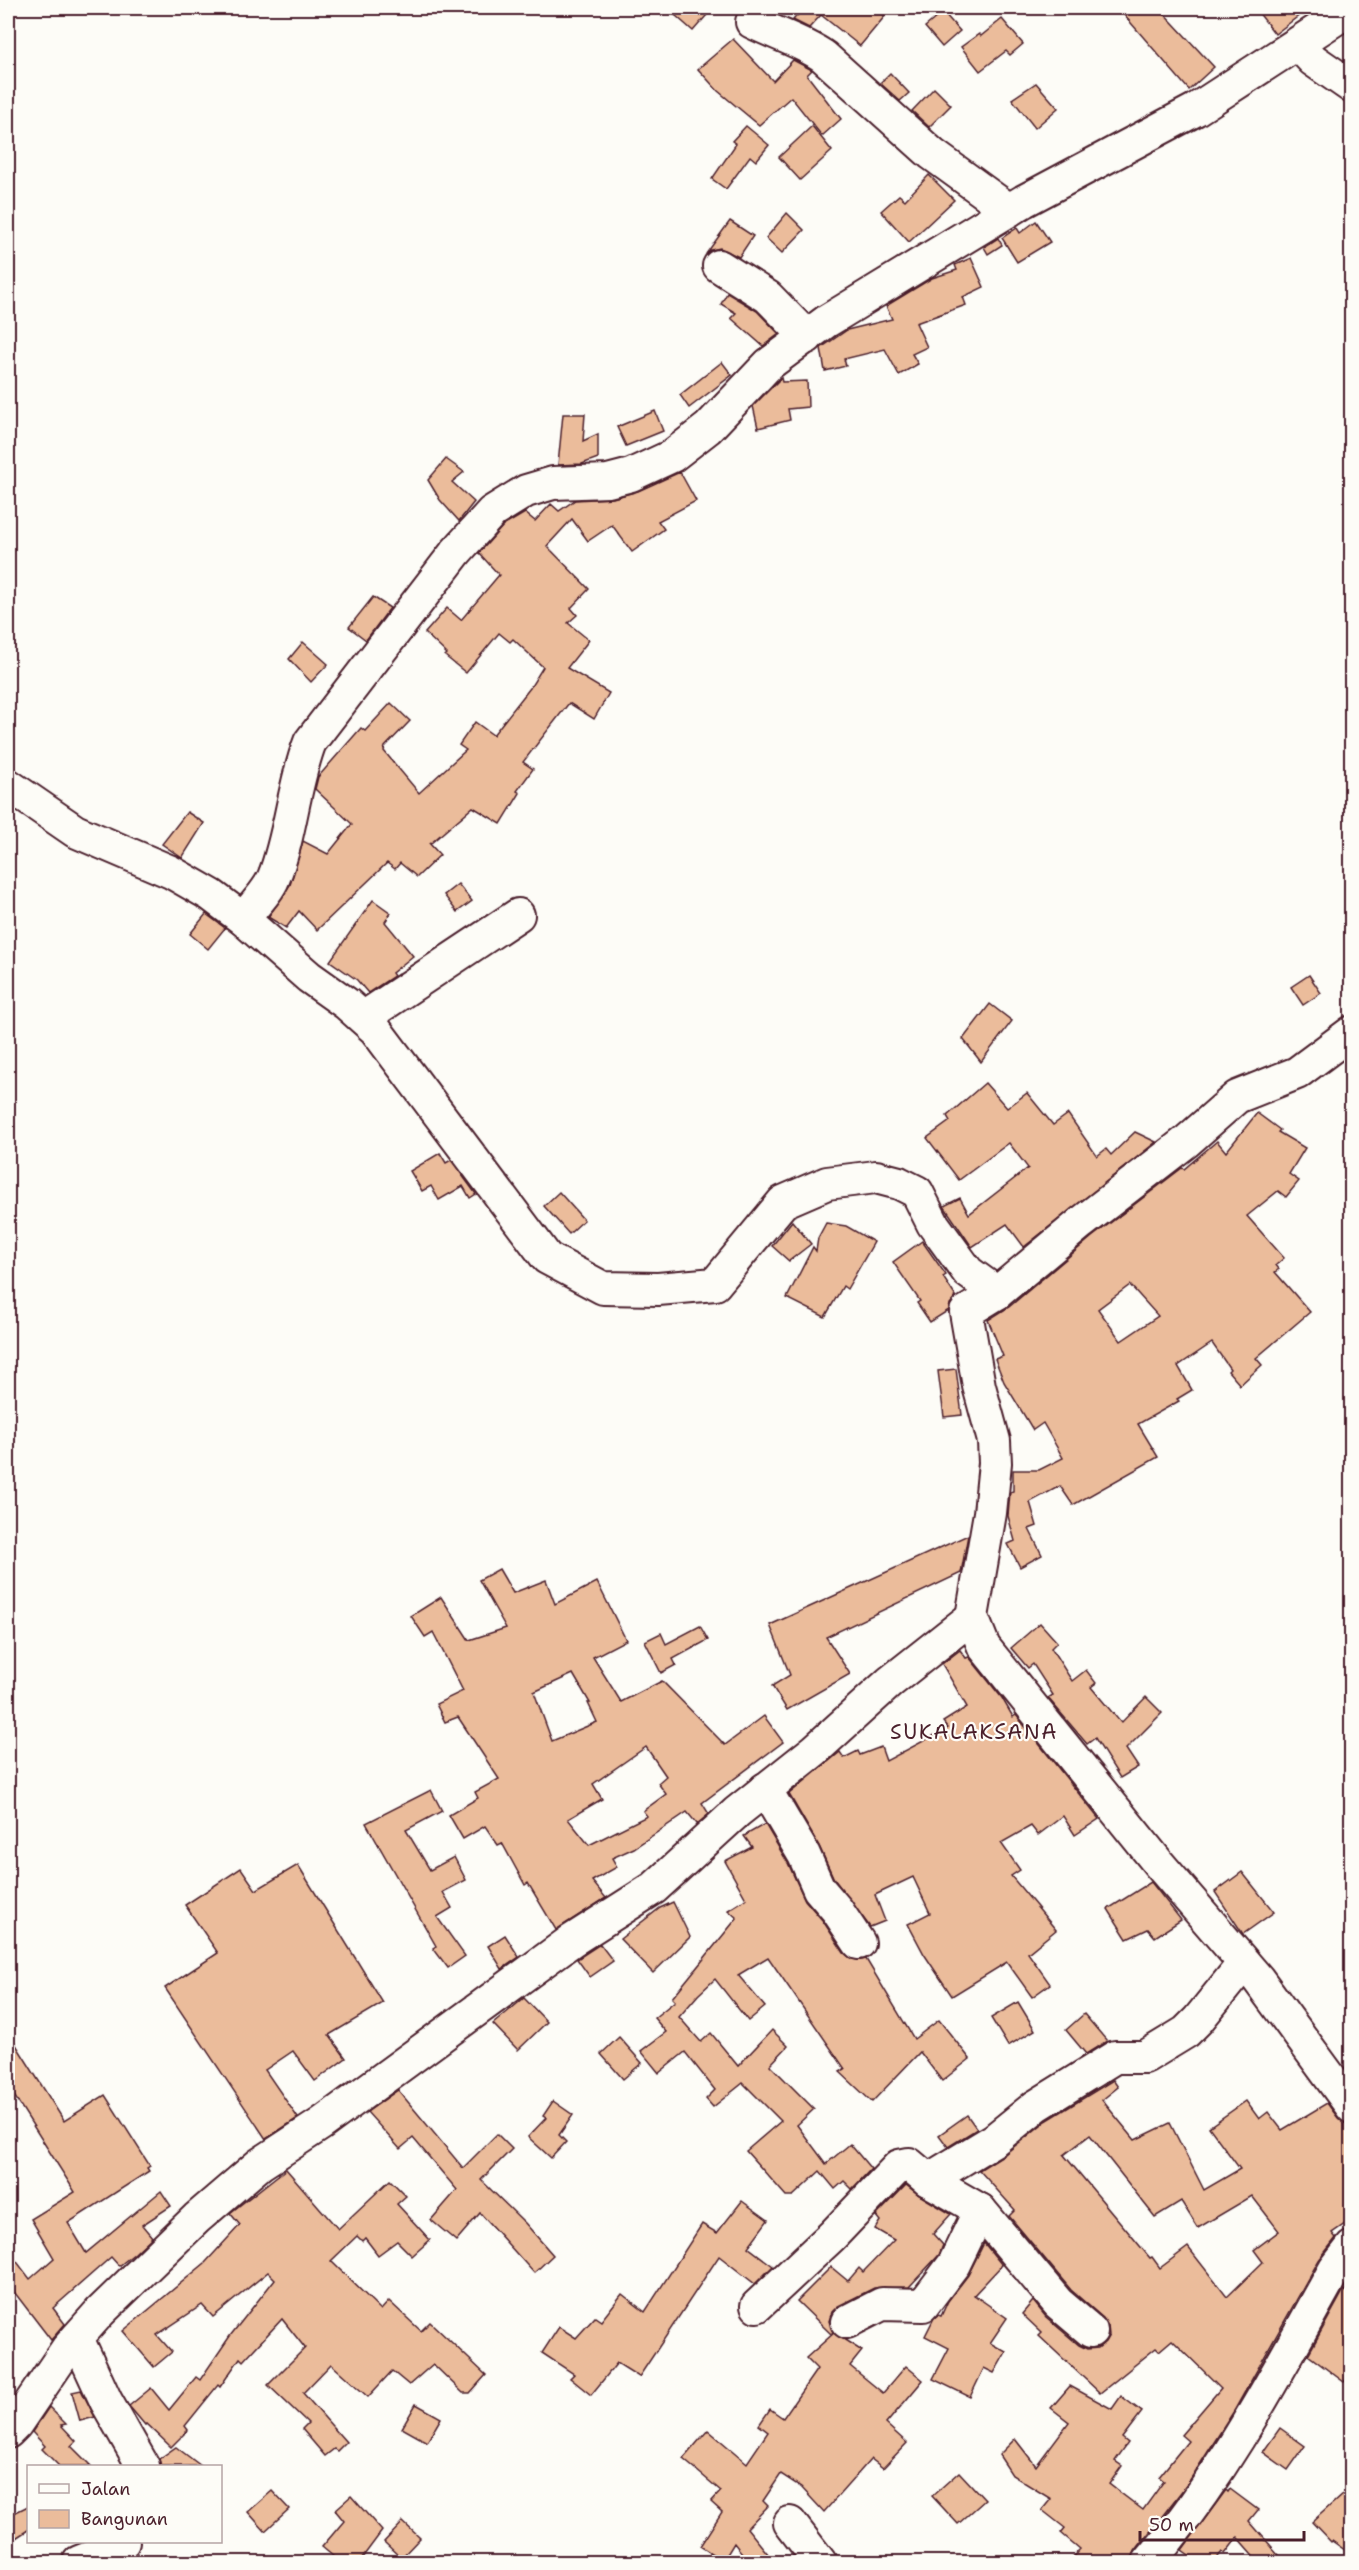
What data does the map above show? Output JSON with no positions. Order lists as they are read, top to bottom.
{
  "districts": ["SUKALAKSANA"],
  "legend": ["Jalan", "Bangunan"],
  "scale_bar": "50 m"
}
